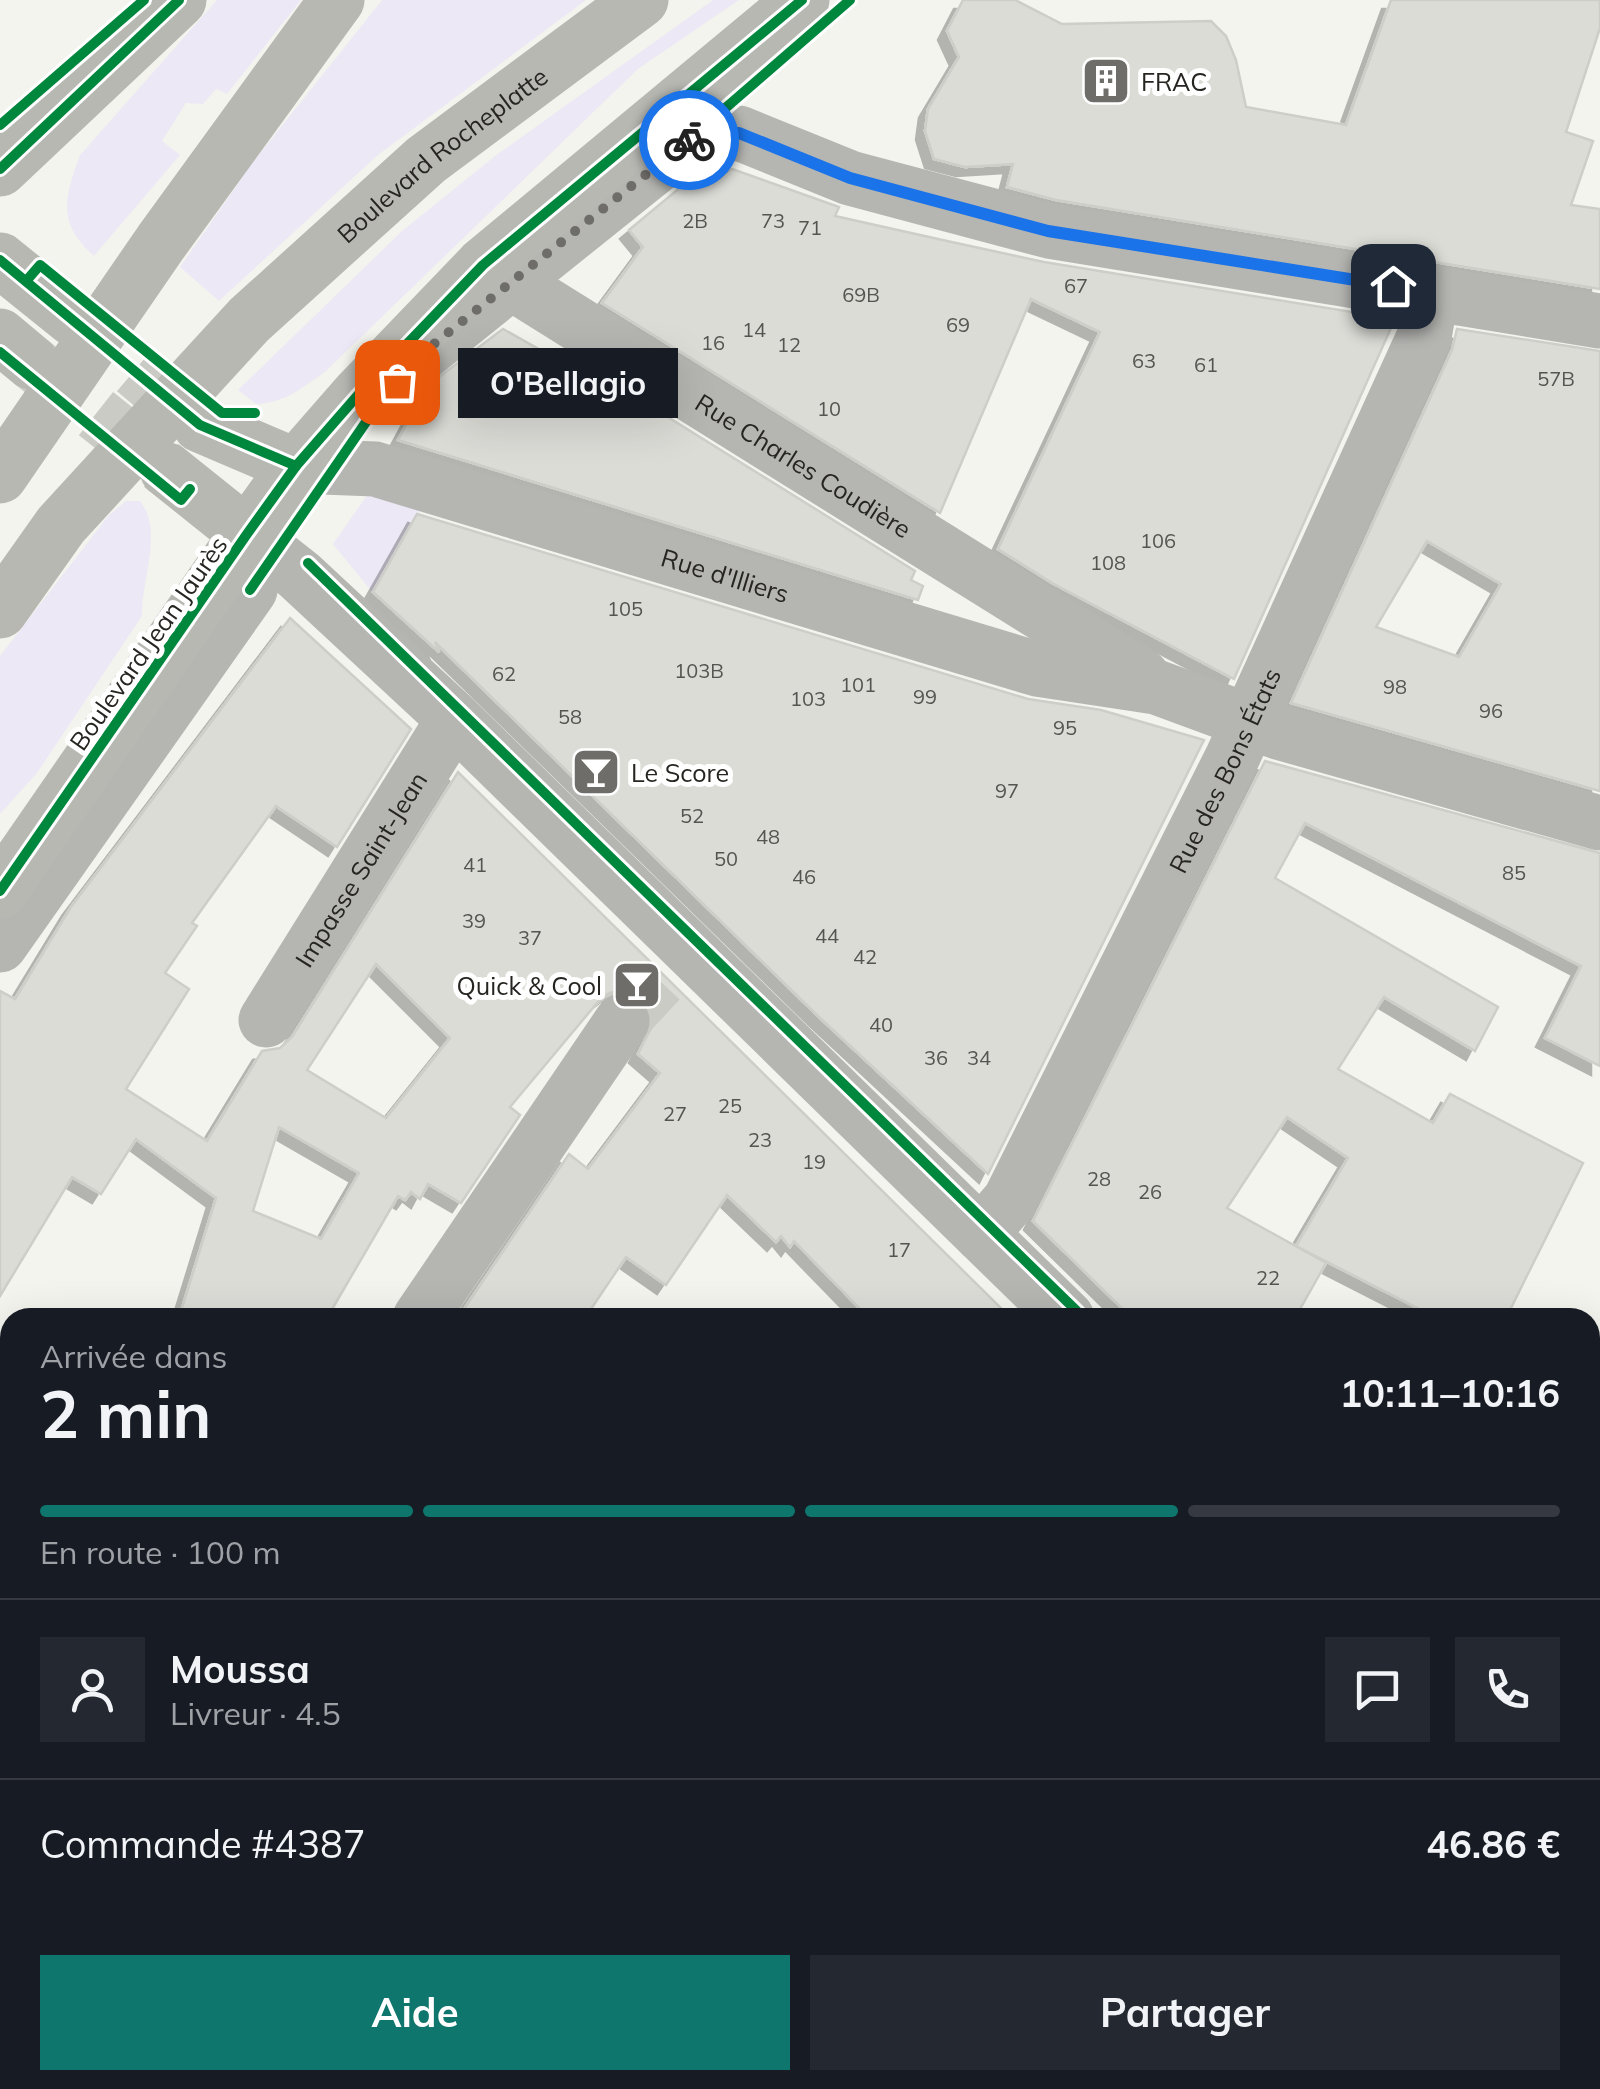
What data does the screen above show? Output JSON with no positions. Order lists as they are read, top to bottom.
{
  "streets": {
    "main road": ["Boulevard Rocheplatte", "Boulevard Jean Jaurès"],
    "street": [
      "Rue Charles Coudière",
      "Rue d'Illiers",
      "Rue des Bons États",
      "Impasse Saint-Jean"
    ]
  },
  "crossings": [
    ["Rue Charles Coudière", "Rue d'Illiers"],
    ["Rue d'Illiers", "Boulevard Jean Jaurès"],
    ["Rue d'Illiers", "Rue des Bons États"]
  ],
  "places": {
    "building": ["FRAC"],
    "other": ["O'Bellagio"],
    "bar": ["Le Score", "Quick & Cool"]
  },
  "house_numbers": [
    "2B",
    "73",
    "71",
    "67",
    "69B",
    "69",
    "14",
    "16",
    "12",
    "63",
    "61",
    "57B",
    "10",
    "106",
    "108",
    "105",
    "103B",
    "62",
    "101",
    "98",
    "99",
    "103",
    "96",
    "58",
    "95",
    "97",
    "52",
    "48",
    "50",
    "41",
    "85",
    "46",
    "39",
    "44",
    "37",
    "42",
    "40",
    "36",
    "34",
    "25",
    "27",
    "23",
    "19",
    "28",
    "26",
    "17",
    "22"
  ],
  "page": {
    "bubble": "O'Bellagio",
    "heading": ["2 min", "Arrivée dans", "10:11–10:16"],
    "panel": [
      "Moussa",
      "Livreur · 4.5",
      "Commande #4387",
      "46.86 €"
    ],
    "bar": "En route · 100 m",
    "buttons": ["Aide", "Partager"]
  }
}
